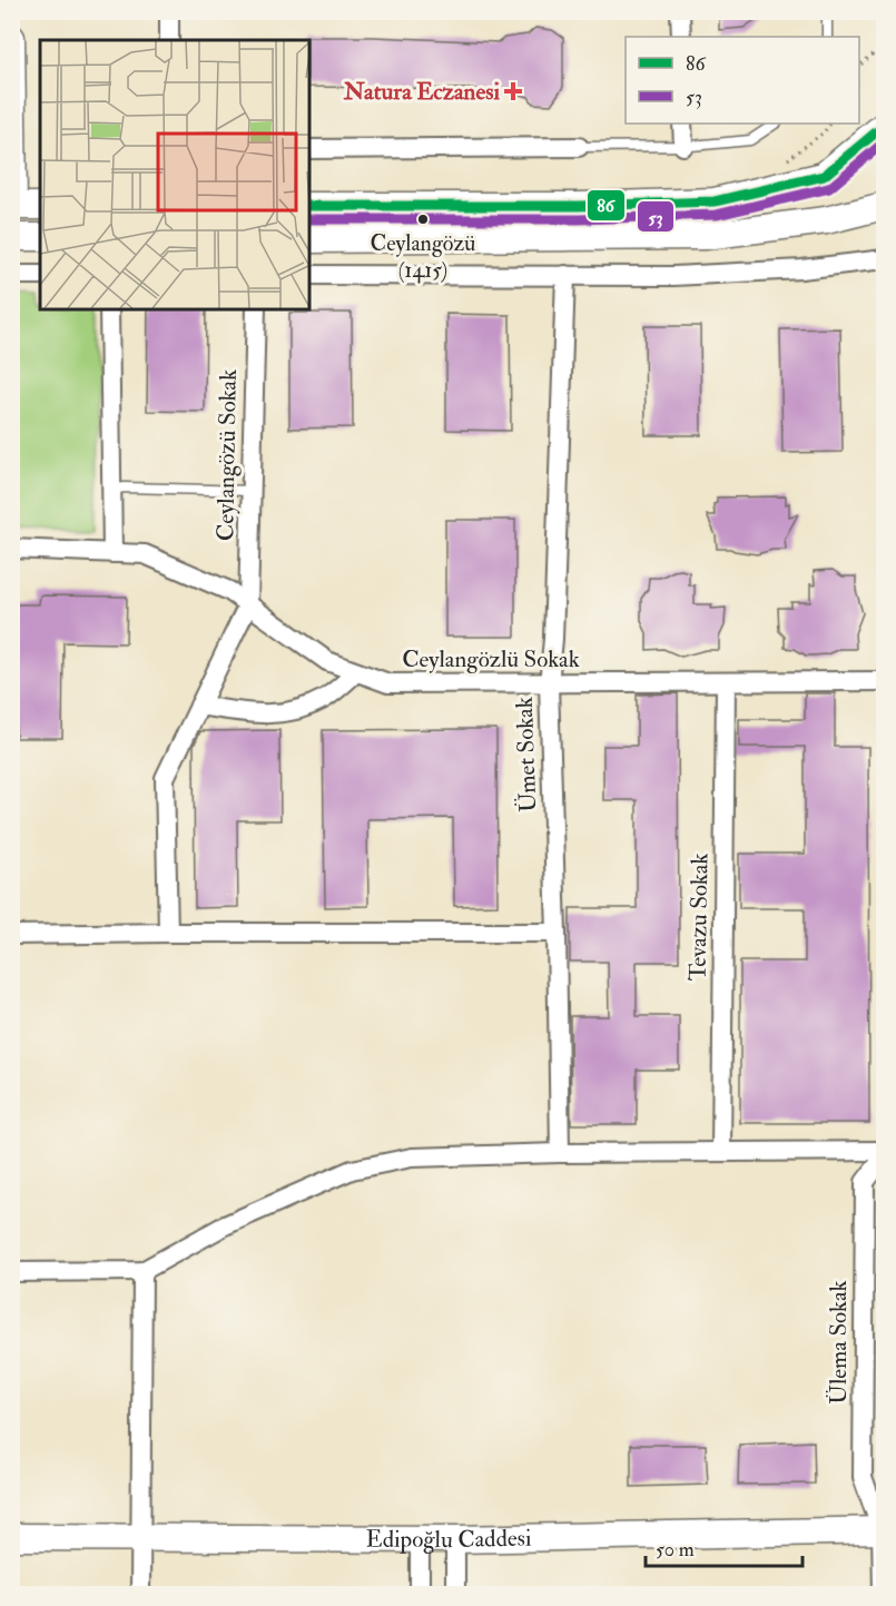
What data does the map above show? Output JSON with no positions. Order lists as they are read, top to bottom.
{
  "streets": {
    "main road": ["Edipoğlu Caddesi"],
    "street": [
      "Ceylangözü Sokak",
      "Ceylangözlü Sokak",
      "Ümet Sokak",
      "Tevazu Sokak",
      "Ülema Sokak"
    ]
  },
  "crossings": [
    ["Ceylangözü Sokak", "Ceylangözlü Sokak"],
    ["Ceylangözlü Sokak", "Ümet Sokak"],
    ["Ceylangözlü Sokak", "Tevazu Sokak"],
    ["Ülema Sokak", "Edipoğlu Caddesi"]
  ],
  "places": {
    "health": ["Natura Eczanesi"],
    "other": ["Ceylangözü (1415)"]
  },
  "lines": ["transit line 86", "transit line 53"],
  "legend": ["86", "53"],
  "scale_bar": "50 m"
}
